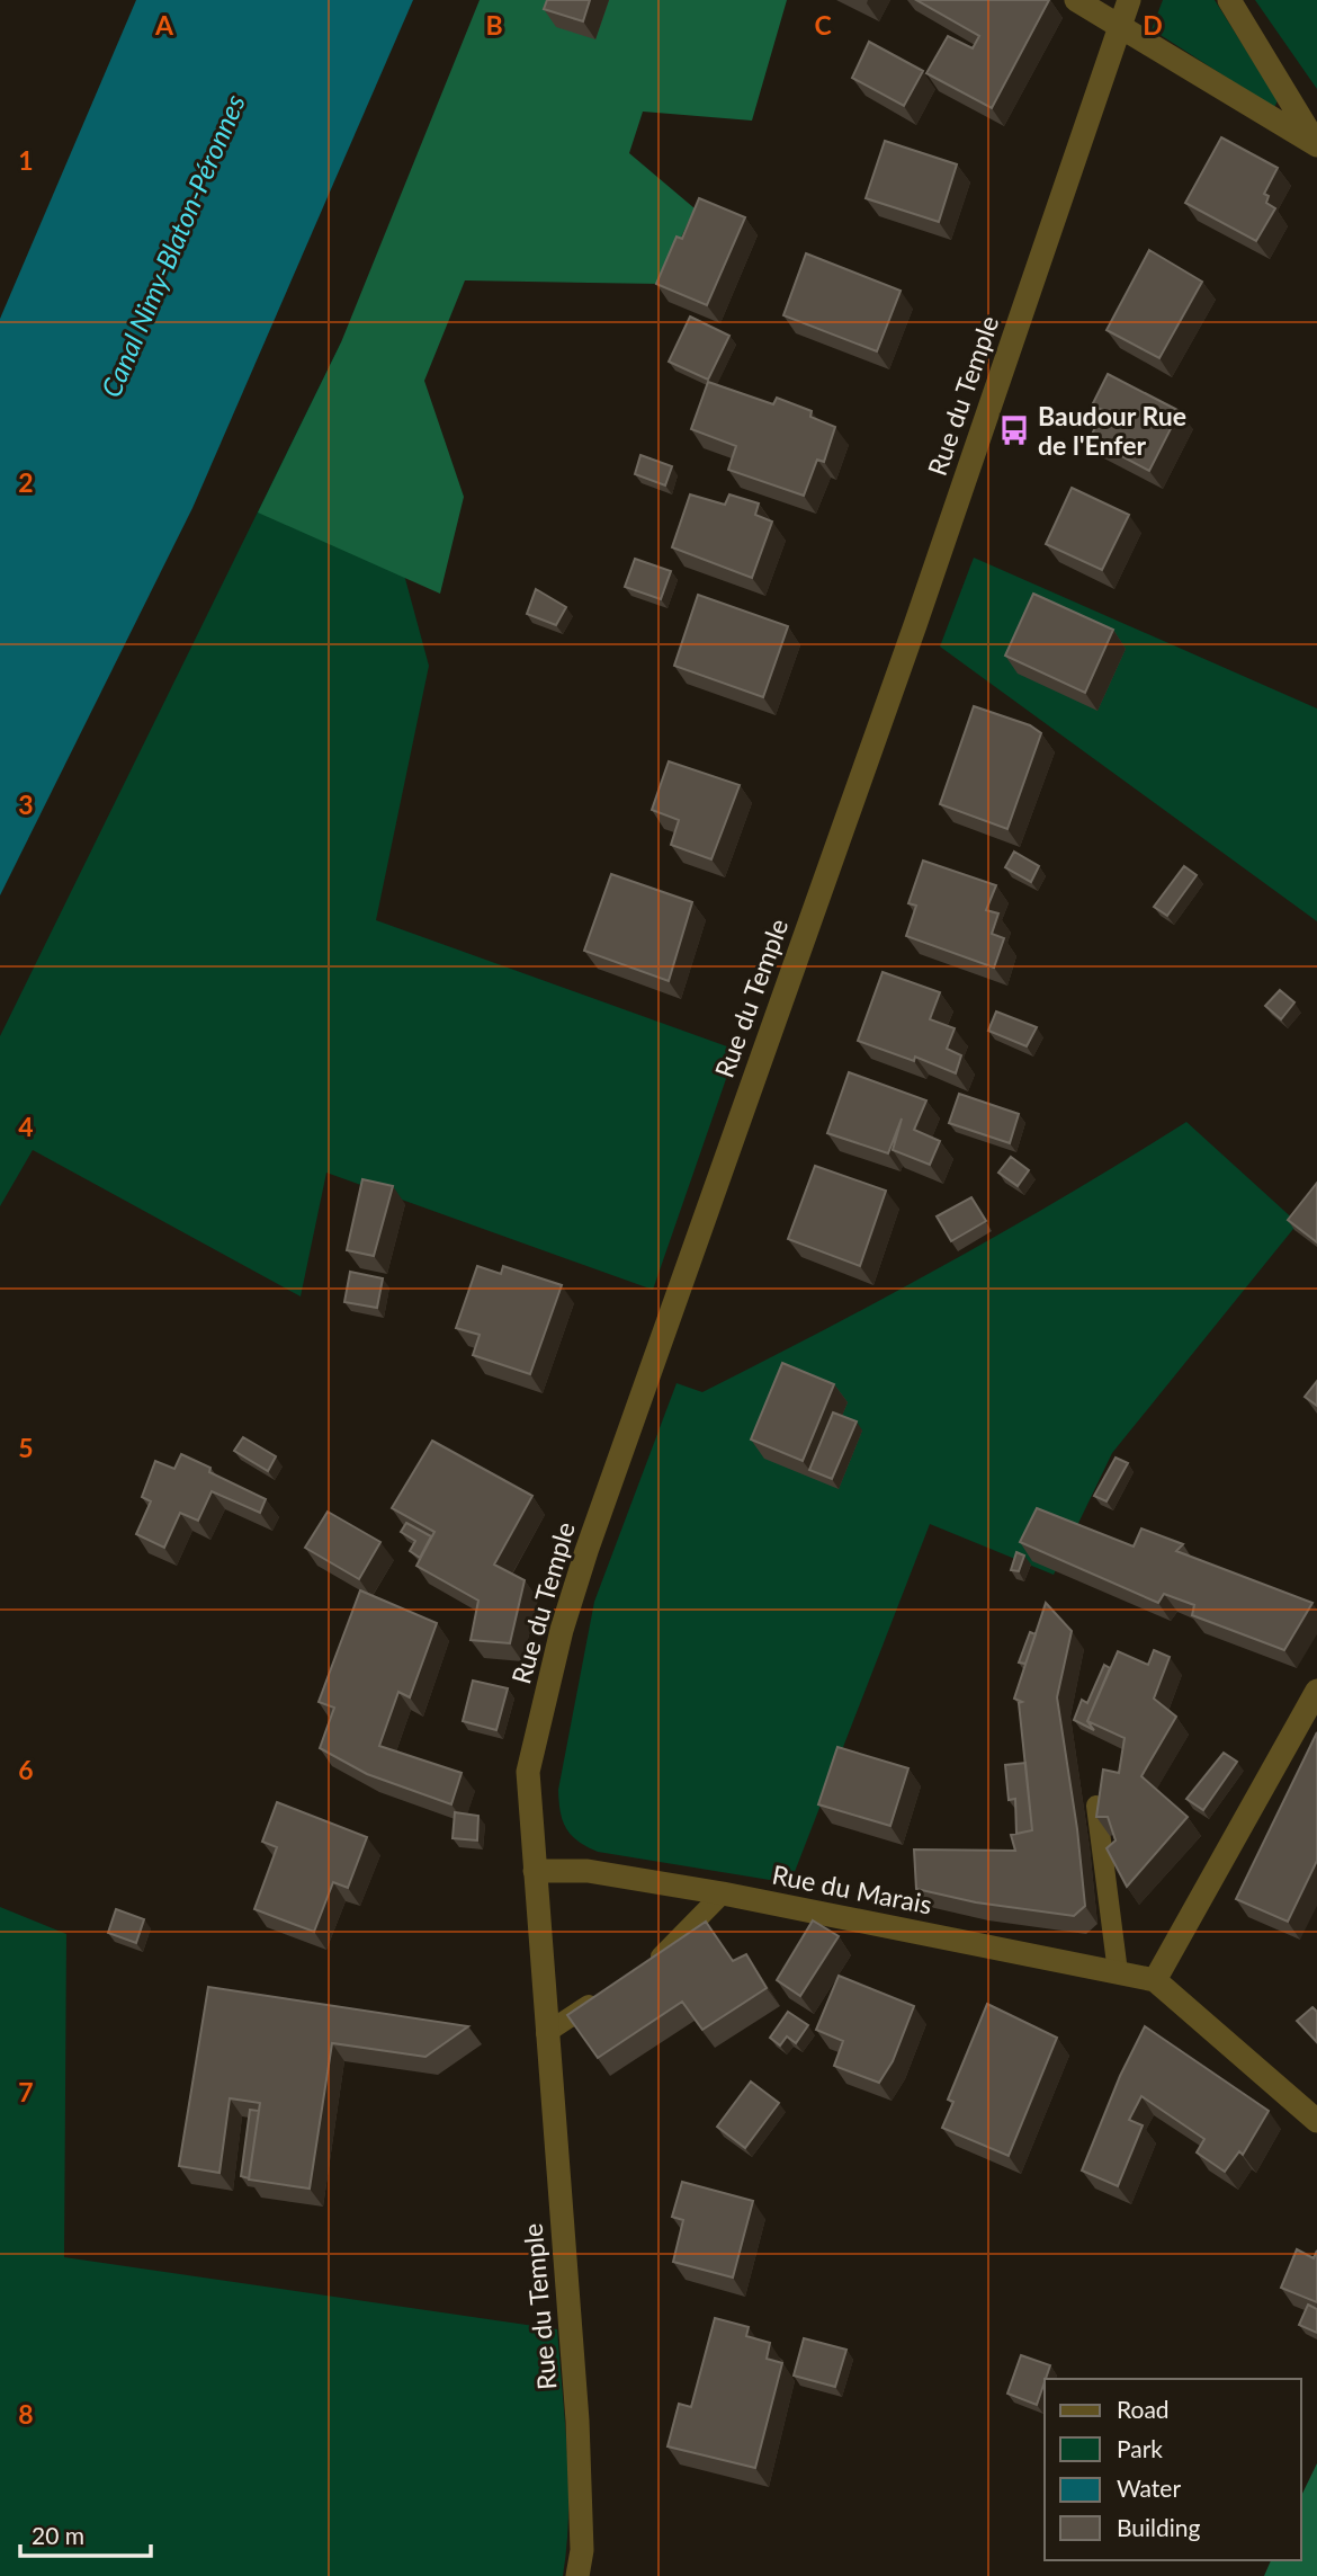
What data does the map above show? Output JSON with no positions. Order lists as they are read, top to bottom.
{
  "streets": {
    "street": ["Rue du Temple", "Rue du Marais"]
  },
  "crossings": [
    ["Rue du Temple", "Rue du Marais"]
  ],
  "water": ["Canal Nimy-Blaton-Péronnes"],
  "places": {
    "bus stop": ["Baudour Rue de l'Enfer"]
  },
  "legend": [
    "Road",
    "Park",
    "Water",
    "Building"
  ],
  "scale_bar": "20 m",
  "grid": {
    "columns": [
      "A",
      "B",
      "C",
      "D"
    ],
    "rows": [
      "1",
      "2",
      "3",
      "4",
      "5",
      "6",
      "7",
      "8"
    ]
  }
}
